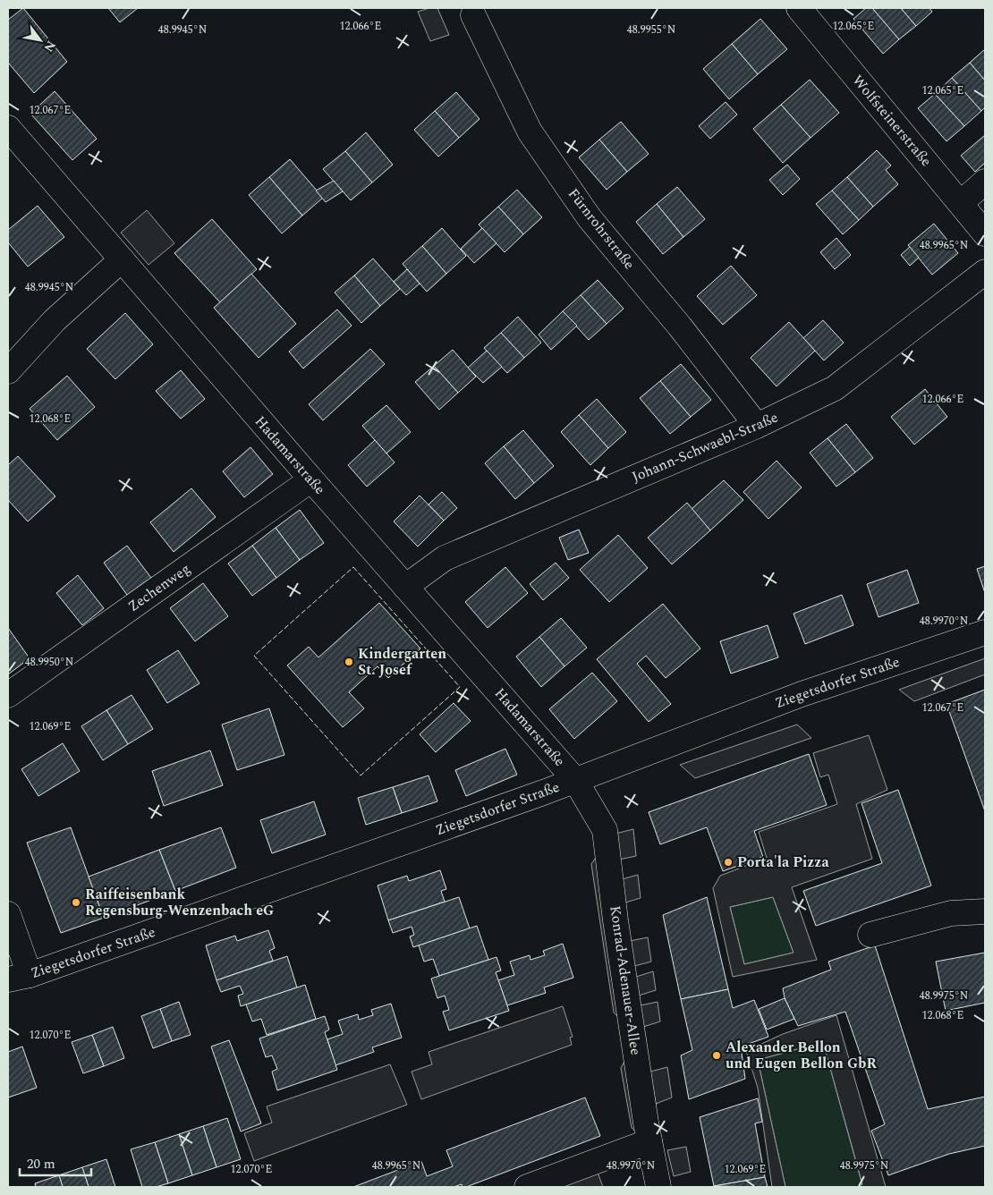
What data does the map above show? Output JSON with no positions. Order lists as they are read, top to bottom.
{
  "streets": {
    "street": [
      "Wolfsteinerstraße",
      "Fürnrohrstraße",
      "Johann-Schwaebl-Straße",
      "Hadamarstraße",
      "Zechenweg",
      "Ziegetsdorfer Straße",
      "Konrad-Adenauer-Allee"
    ]
  },
  "crossings": [
    ["Fürnrohrstraße", "Johann-Schwaebl-Straße"],
    ["Johann-Schwaebl-Straße", "Hadamarstraße"],
    ["Hadamarstraße", "Zechenweg"],
    ["Hadamarstraße", "Ziegetsdorfer Straße"],
    ["Hadamarstraße", "Konrad-Adenauer-Allee"],
    ["Ziegetsdorfer Straße", "Konrad-Adenauer-Allee"]
  ],
  "places": [
    "Kindergarten St. Josef",
    "Porta'la Pizza",
    "Raiffeisenbank Regensburg-Wenzenbach eG",
    "Alexander Bellon und Eugen Bellon GbR"
  ],
  "scale_bar": "20 m",
  "north": "bottom right",
  "coordinates": [
    "12.066°E",
    "12.065°E",
    "48.9945°N",
    "48.9955°N",
    "12.067°E",
    "48.9965°N",
    "12.068°E",
    "48.9970°N",
    "48.9950°N",
    "12.069°E",
    "48.9975°N",
    "12.070°E"
  ]
}
